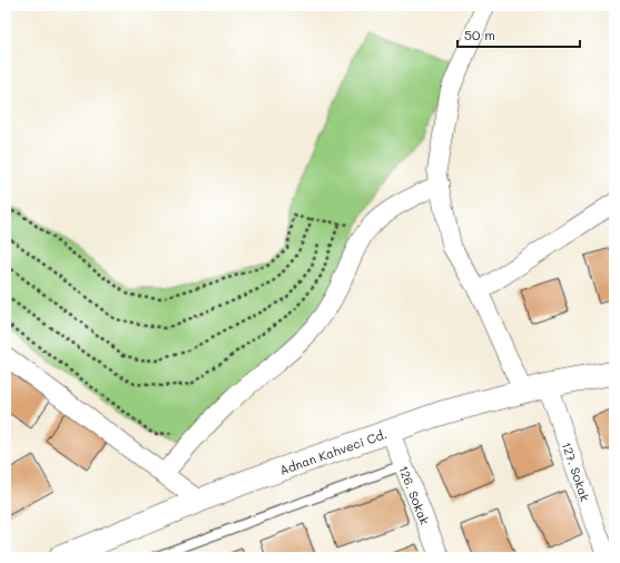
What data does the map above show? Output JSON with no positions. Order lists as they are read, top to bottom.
{
  "streets": {
    "street": ["Adnan Kahveci Cd.", "127. Sokak", "126. Sokak"]
  },
  "crossings": [
    ["Adnan Kahveci Cd.", "127. Sokak"],
    ["Adnan Kahveci Cd.", "126. Sokak"]
  ],
  "scale_bar": "50 m"
}
